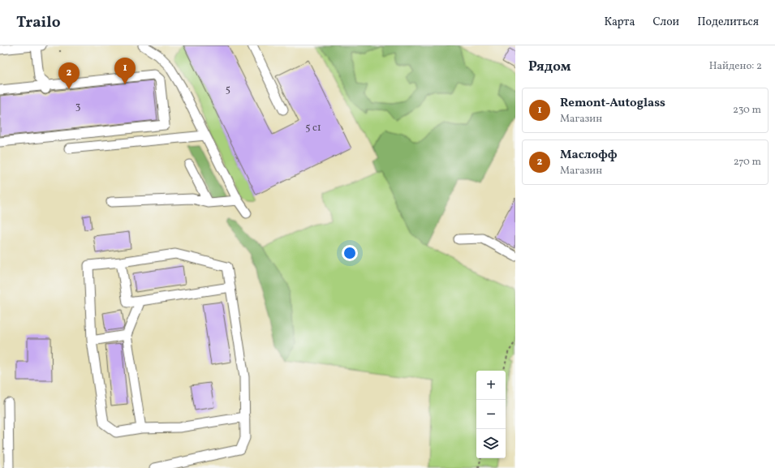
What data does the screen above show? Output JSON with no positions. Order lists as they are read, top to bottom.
{
  "house_numbers": ["5", "3", "5 с1"],
  "page": {
    "header": "Trailo",
    "nav": ["Карта", "Слои", "Поделиться"],
    "heading": ["Рядом", "Найдено: 2"],
    "pins": ["1", "2"],
    "list": [
      {
        "mark": "1",
        "name": "Remont-Autoglass",
        "note": "Магазин",
        "value": "230 m"
      },
      {
        "mark": "2",
        "name": "Маслофф",
        "note": "Магазин",
        "value": "270 m"
      }
    ],
    "map_buttons": ["+", "−"]
  }
}
